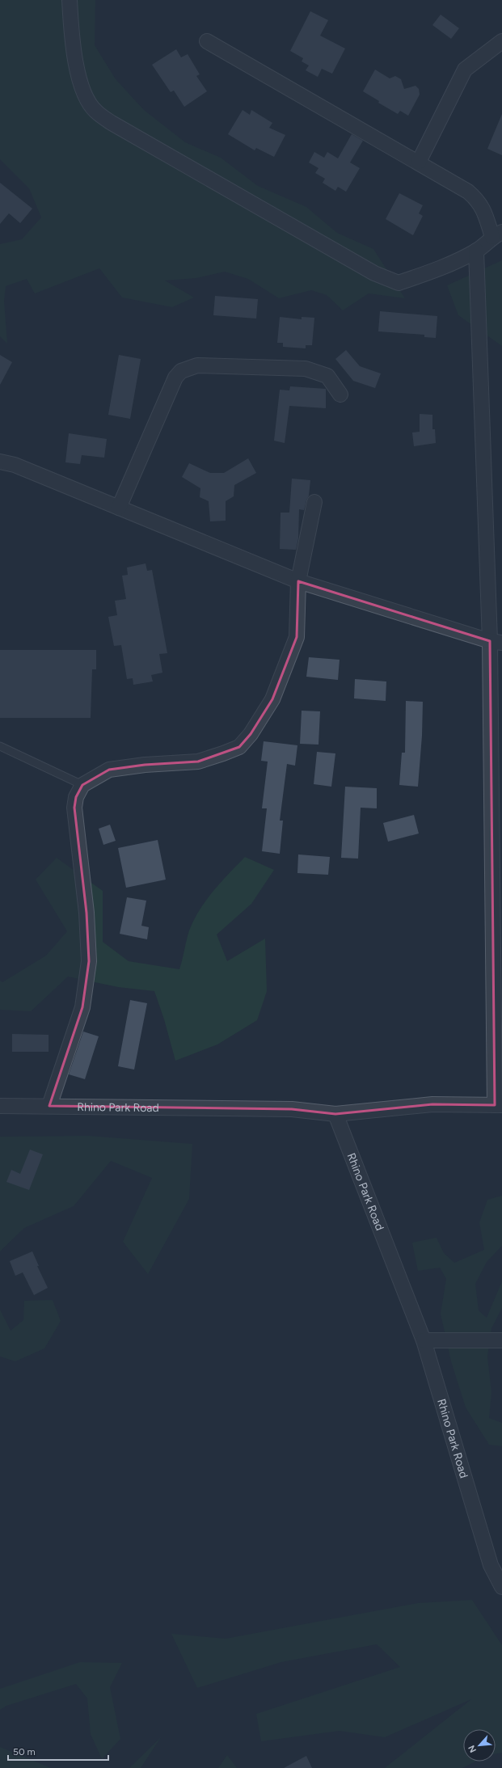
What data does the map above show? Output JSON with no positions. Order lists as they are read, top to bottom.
{
  "streets": {
    "street": ["Rhino Park Road"]
  },
  "scale_bar": "50 m",
  "north": "bottom left"
}
